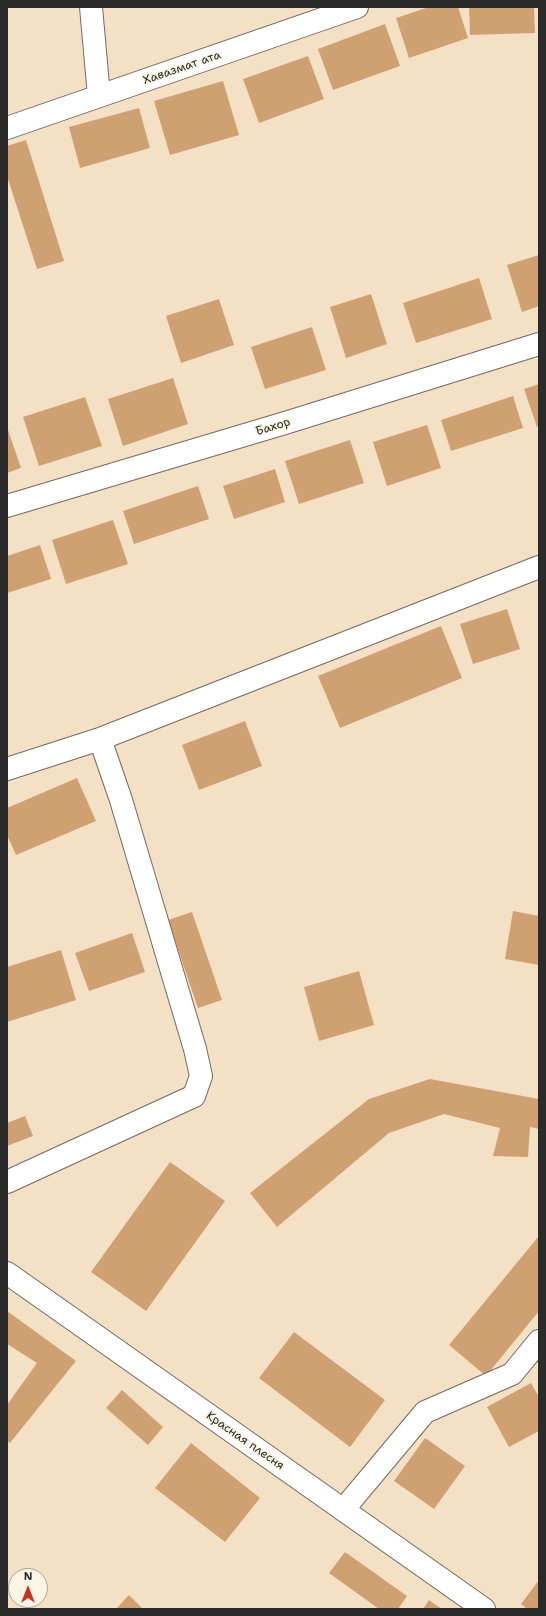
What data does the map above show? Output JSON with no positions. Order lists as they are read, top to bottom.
{
  "streets": {
    "street": ["Хавазмат ата", "Бахор", "Красная плесня"]
  },
  "north": "top"
}
